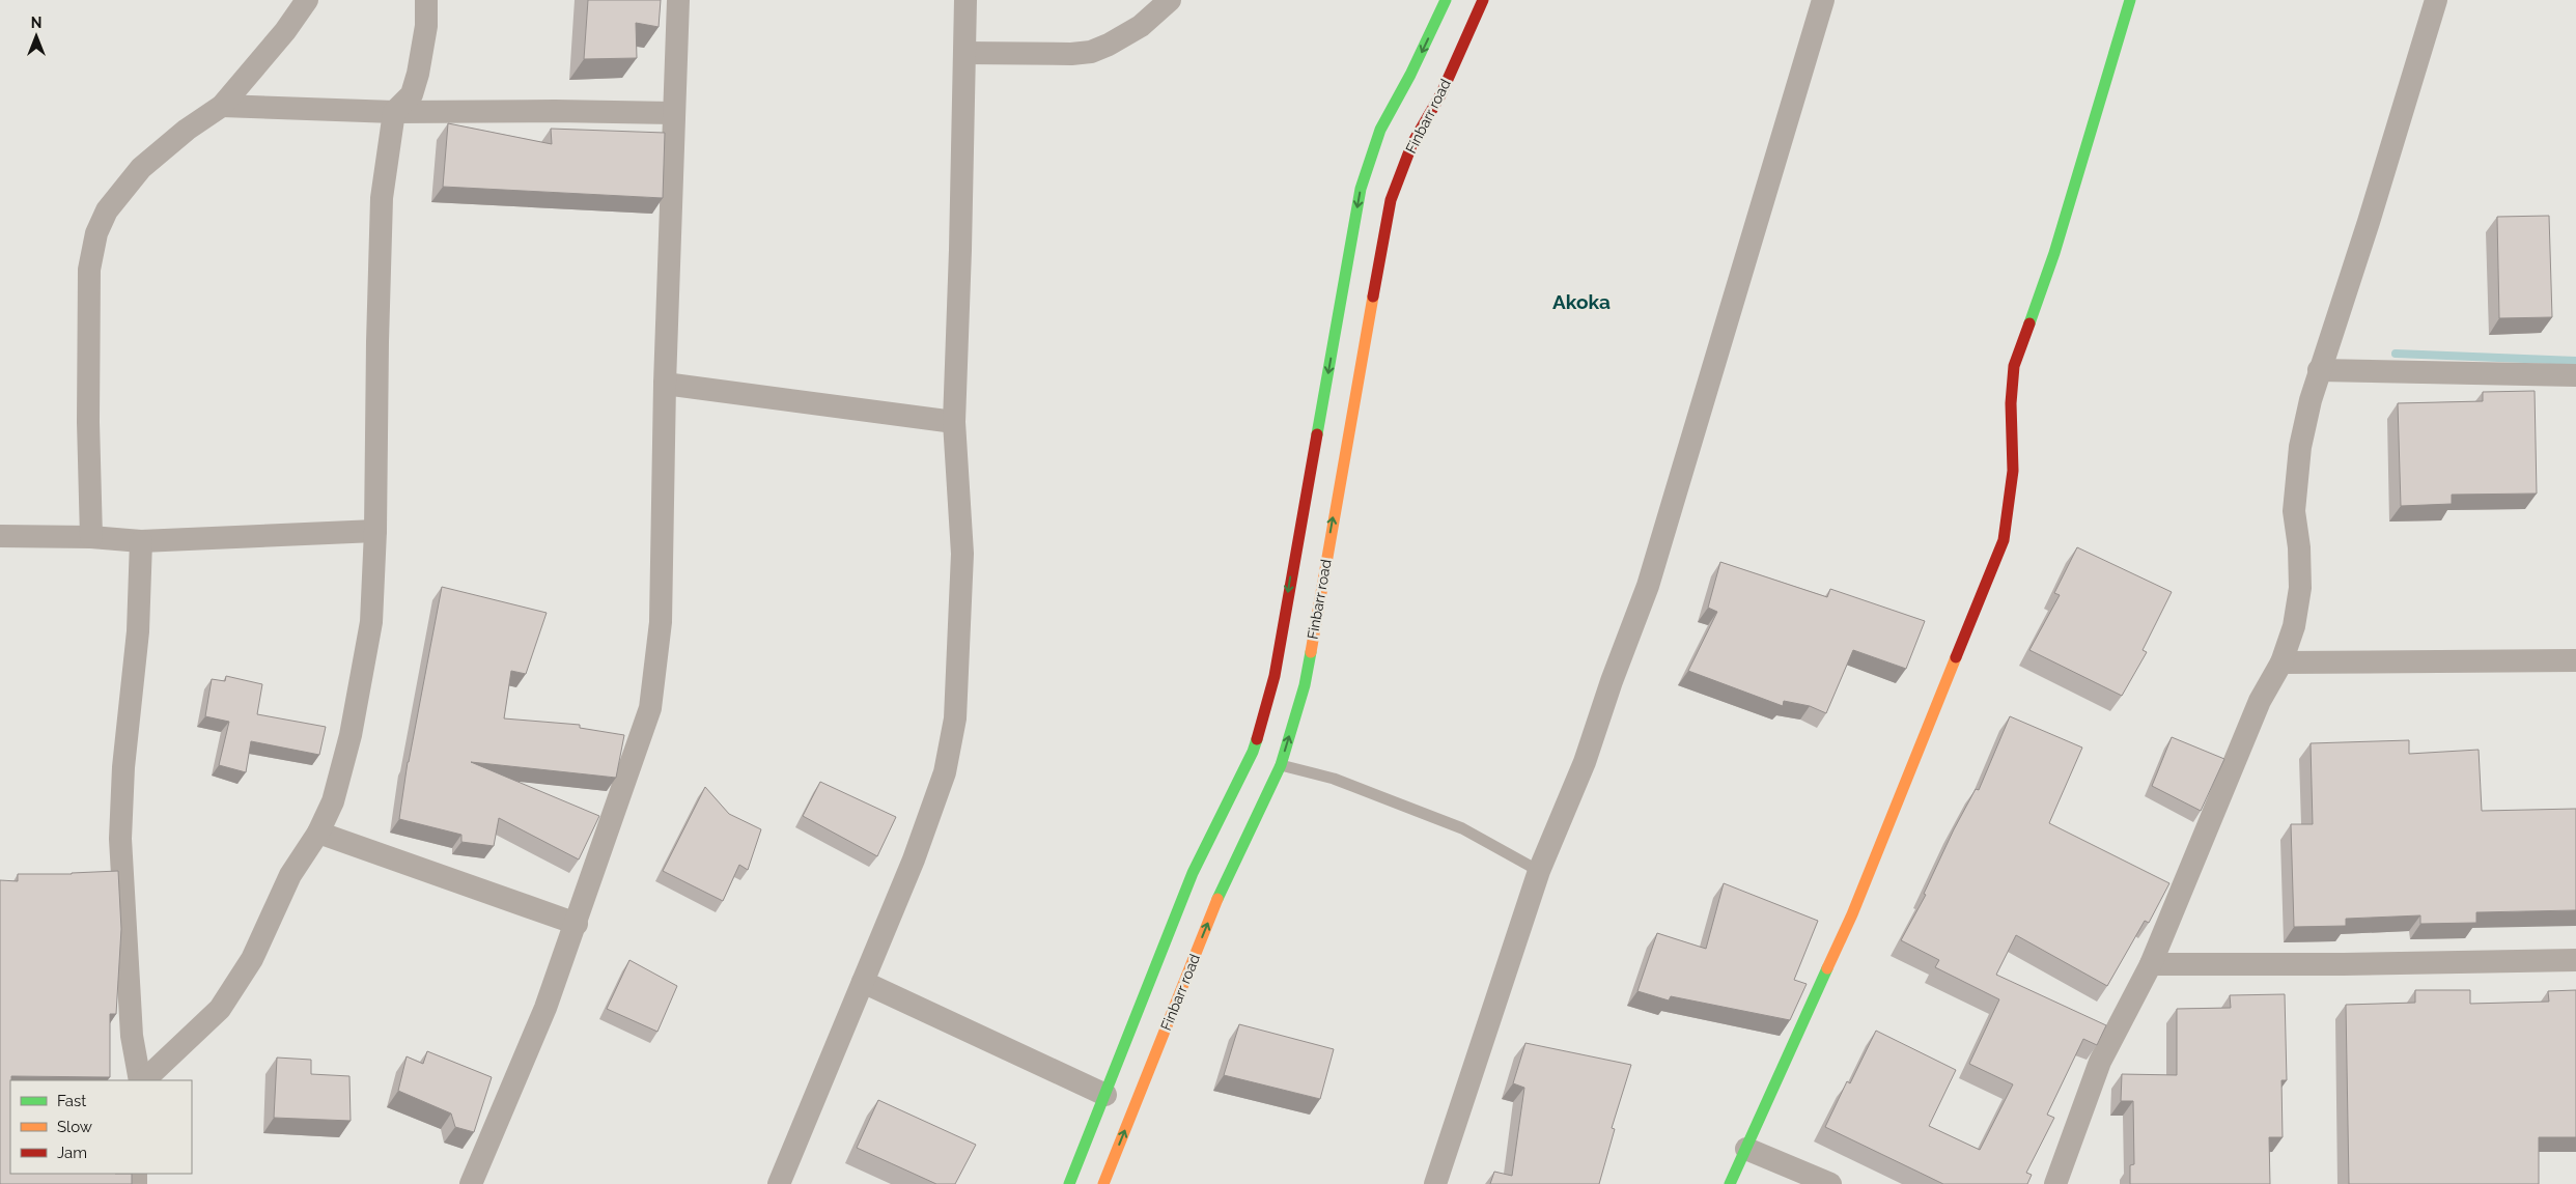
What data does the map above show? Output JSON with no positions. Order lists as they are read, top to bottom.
{
  "streets": {
    "main road": ["Finbarr road"]
  },
  "districts": ["Akoka"],
  "legend": ["Fast", "Slow", "Jam"],
  "north": "top"
}
